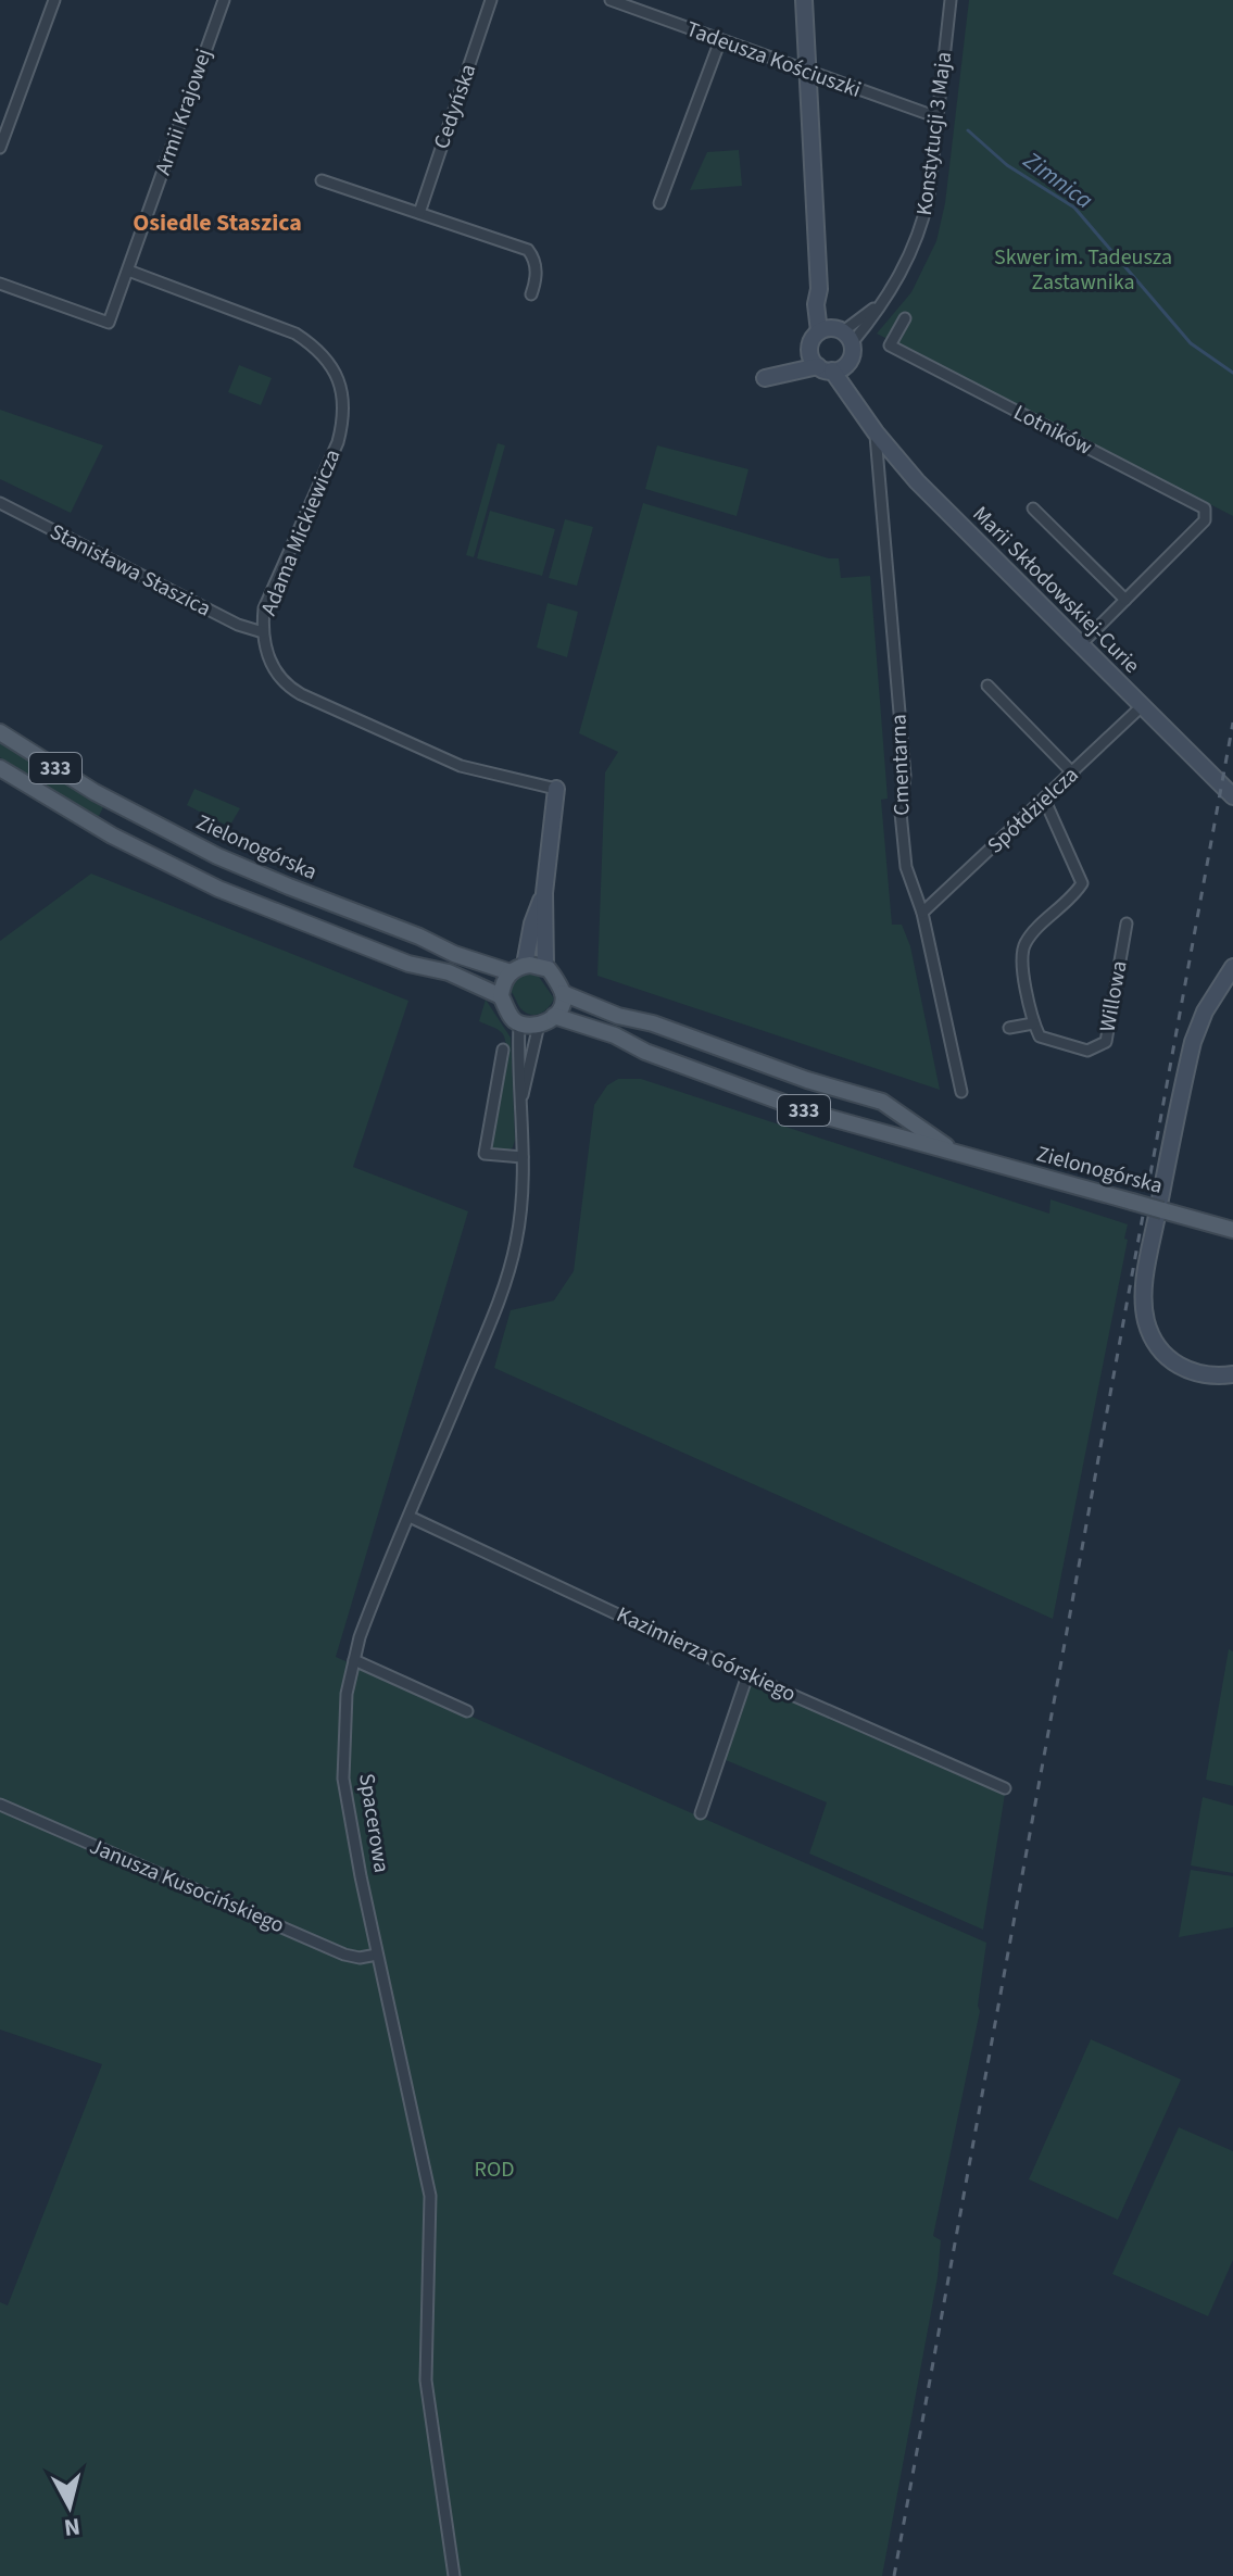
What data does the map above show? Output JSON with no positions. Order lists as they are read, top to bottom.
{
  "streets": {
    "main road": ["333", "Zielonogórska"],
    "street": [
      "Tadeusza Kościuszki",
      "Cedyńska",
      "Armii Krajowej",
      "Konstytucji 3 Maja",
      "Lotników",
      "Adama Mickiewicza",
      "Stanisława Staszica",
      "Marii Skłodowskiej-Curie",
      "Cmentarna",
      "Spółdzielcza",
      "Willowa",
      "Kazimierza Górskiego",
      "Spacerowa",
      "Janusza Kusocińskiego"
    ]
  },
  "crossings": [
    ["Tadeusza Kościuszki", "Konstytucji 3 Maja"],
    ["Armii Krajowej", "Adama Mickiewicza"],
    ["Adama Mickiewicza", "Stanisława Staszica"],
    ["Marii Skłodowskiej-Curie", "Cmentarna"],
    ["Marii Skłodowskiej-Curie", "Spółdzielcza"],
    ["Cmentarna", "Spółdzielcza"],
    ["333", "Zielonogórska"],
    ["333", "Spacerowa"],
    ["Zielonogórska", "Spacerowa"],
    ["Kazimierza Górskiego", "Spacerowa"],
    ["Spacerowa", "Janusza Kusocińskiego"]
  ],
  "districts": ["Osiedle Staszica"],
  "water": ["Zimnica"],
  "parks": ["Skwer im. Tadeusza Zastawnika", "ROD"],
  "north": "bottom"
}
